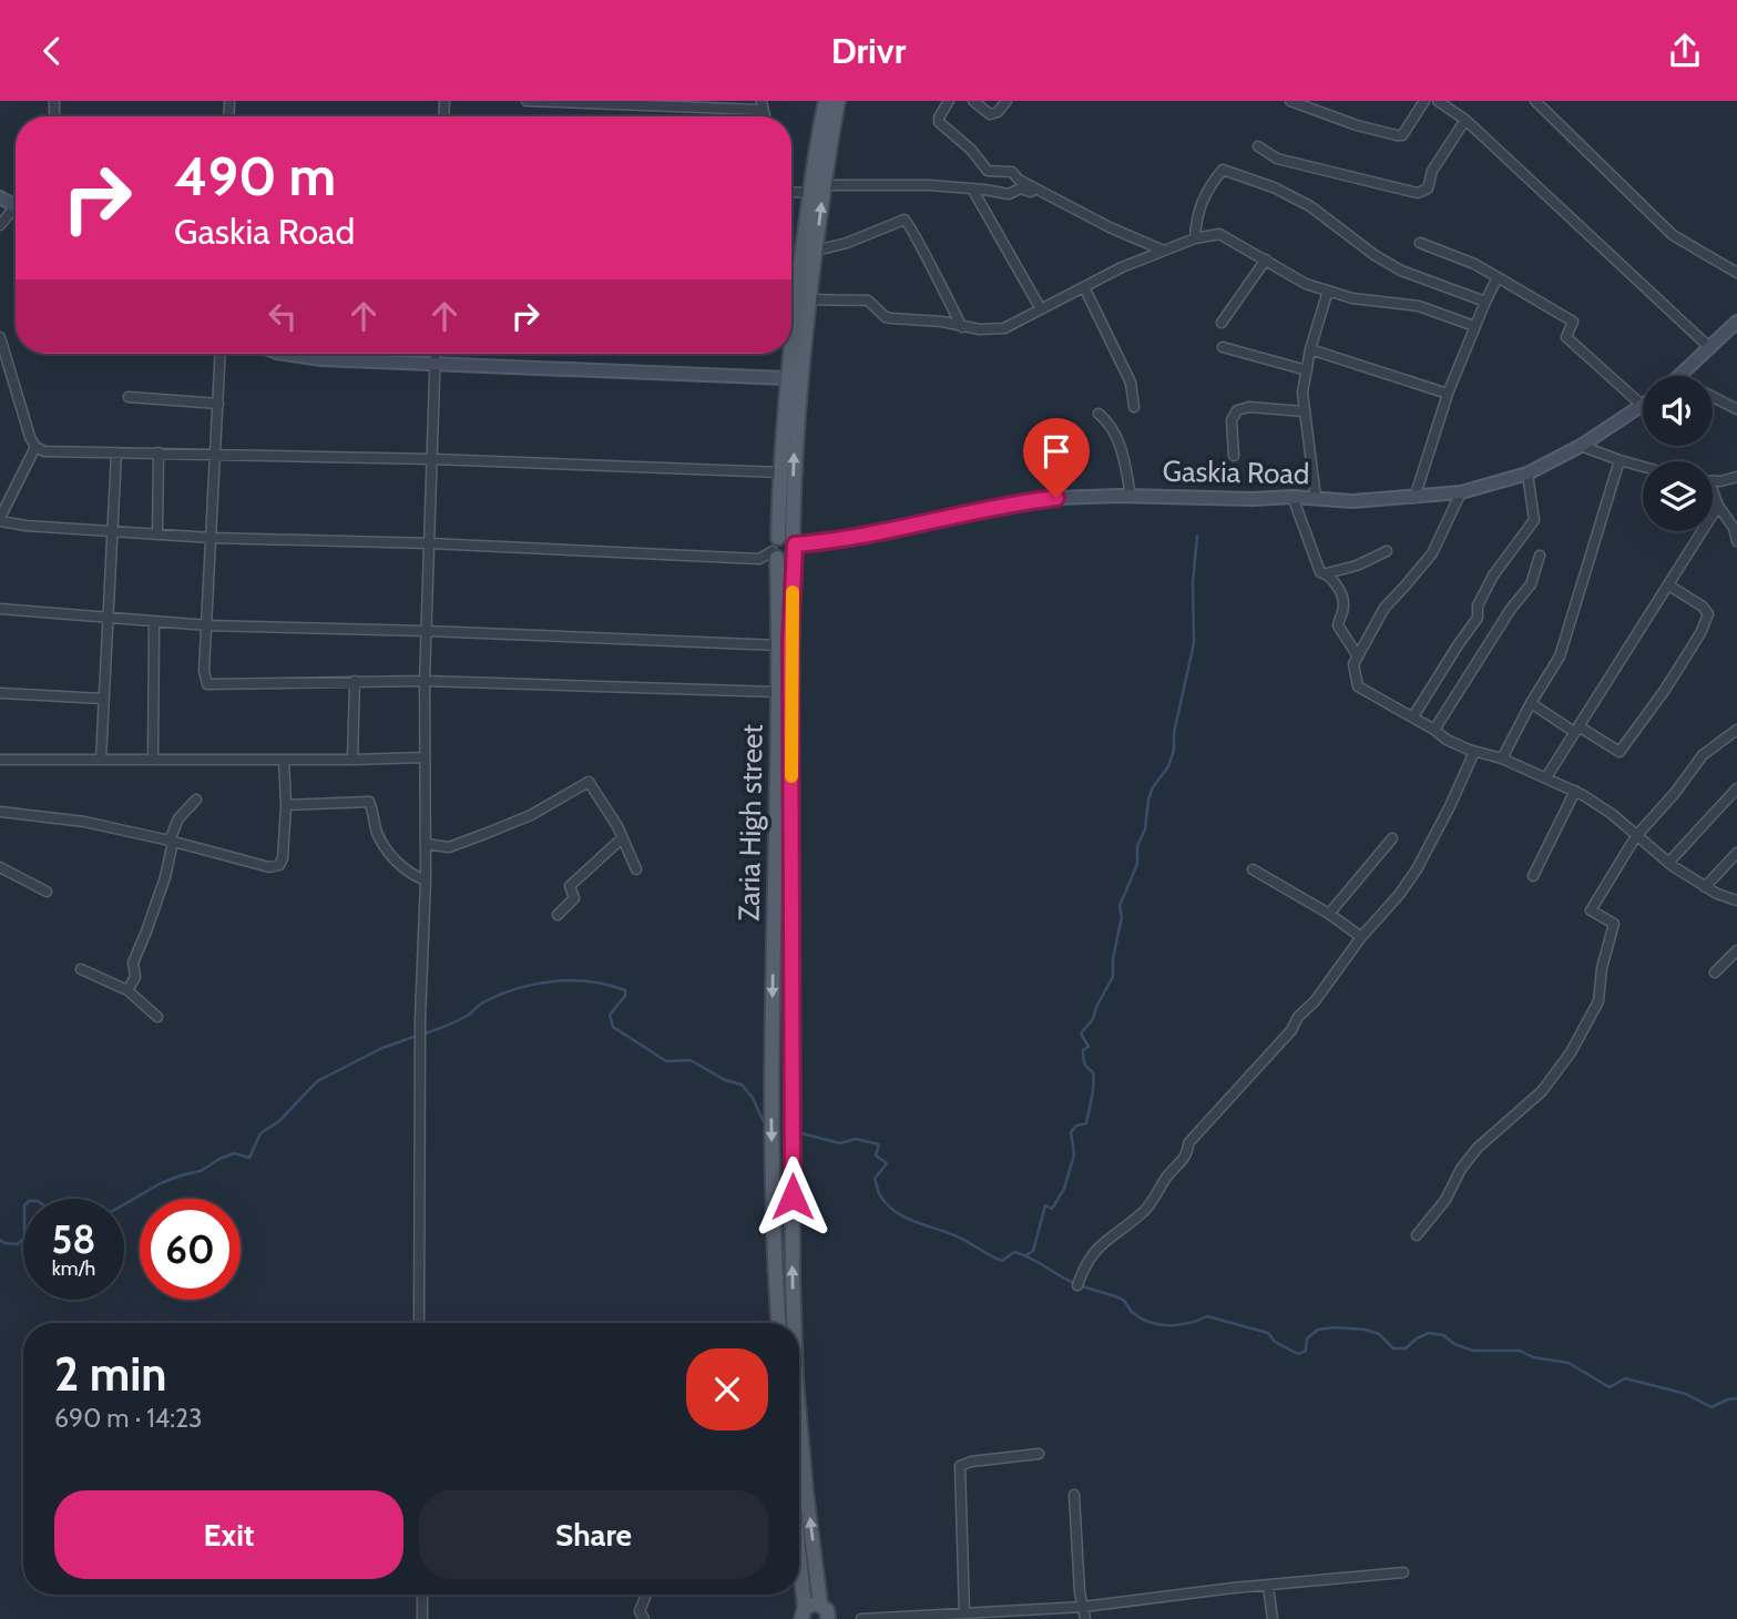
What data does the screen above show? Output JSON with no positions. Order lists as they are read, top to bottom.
{
  "streets": {
    "main road": ["Gaskia Road", "Zaria High street"]
  },
  "crossings": [
    ["Gaskia Road", "Zaria High street"]
  ],
  "page": {
    "header": "Drivr",
    "turn": ["490 m", "Gaskia Road"],
    "speed": "58 km/h",
    "limit": "60",
    "heading": ["2 min", "690 m · 14:23"],
    "buttons": ["Exit", "Share"]
  }
}
